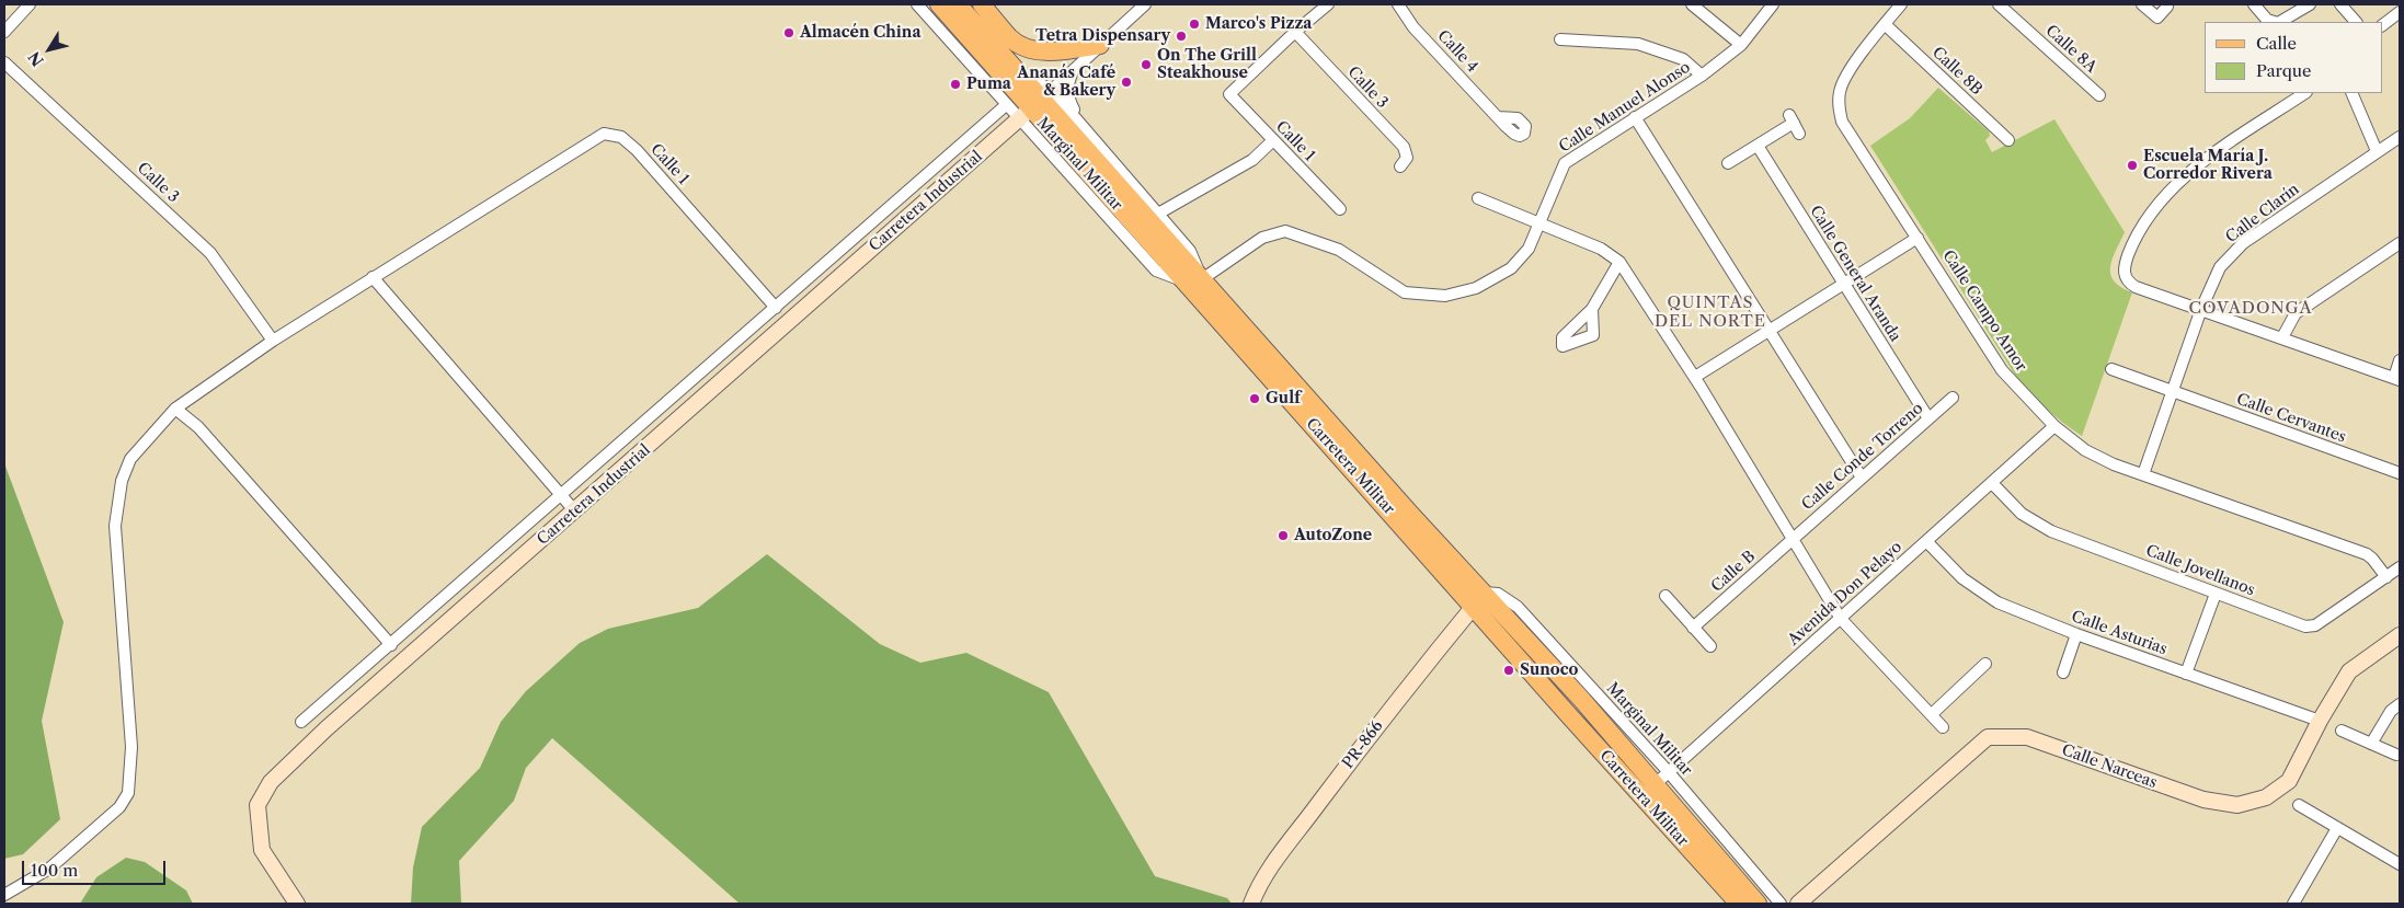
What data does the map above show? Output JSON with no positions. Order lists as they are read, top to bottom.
{
  "streets": {
    "main road": ["Carretera Militar"],
    "street": [
      "Calle 8A",
      "Calle 4",
      "Calle 8B",
      "Calle 3",
      "Calle Manuel Alonso",
      "Calle 1",
      "Marginal Militar",
      "Carretera Industrial",
      "Calle Clarín",
      "Calle General Aranda",
      "Calle Campo Amor",
      "Calle Cervantes",
      "Calle Conde Torreno",
      "Calle Jovellanos",
      "Calle B",
      "Avenida Don Pelayo",
      "Calle Asturias",
      "PR-866",
      "Calle Narceas"
    ]
  },
  "crossings": [
    ["Calle 8B", "Calle Campo Amor"],
    ["Calle 3", "Calle 1"],
    ["Calle Manuel Alonso", "Marginal Militar"],
    ["Calle Manuel Alonso", "Carretera Militar"],
    ["Marginal Militar", "Carretera Industrial"],
    ["Marginal Militar", "Carretera Militar"],
    ["Marginal Militar", "Avenida Don Pelayo"],
    ["Carretera Industrial", "Carretera Militar"],
    ["Calle Clarín", "Calle Campo Amor"],
    ["Calle Clarín", "Calle Cervantes"],
    ["Calle General Aranda", "Calle Conde Torreno"],
    ["Calle Campo Amor", "Calle Jovellanos"],
    ["Calle Campo Amor", "Avenida Don Pelayo"],
    ["Calle Conde Torreno", "Calle B"],
    ["Carretera Militar", "Avenida Don Pelayo"],
    ["Carretera Militar", "PR-866"],
    ["Calle Jovellanos", "Avenida Don Pelayo"],
    ["Avenida Don Pelayo", "Calle Asturias"],
    ["Calle Asturias", "Calle Narceas"]
  ],
  "districts": ["QUINTAS DEL NORTE", "COVADONGA"],
  "places": [
    "Marco's Pizza",
    "Almacén China",
    "Tetra Dispensary",
    "On The Grill Steakhouse",
    "Ananás Café & Bakery",
    "Puma",
    "Escuela María J. Corredor Rivera",
    "Gulf",
    "AutoZone",
    "Sunoco"
  ],
  "legend": ["Calle", "Parque"],
  "scale_bar": "100 m",
  "north": "bottom left"
}
